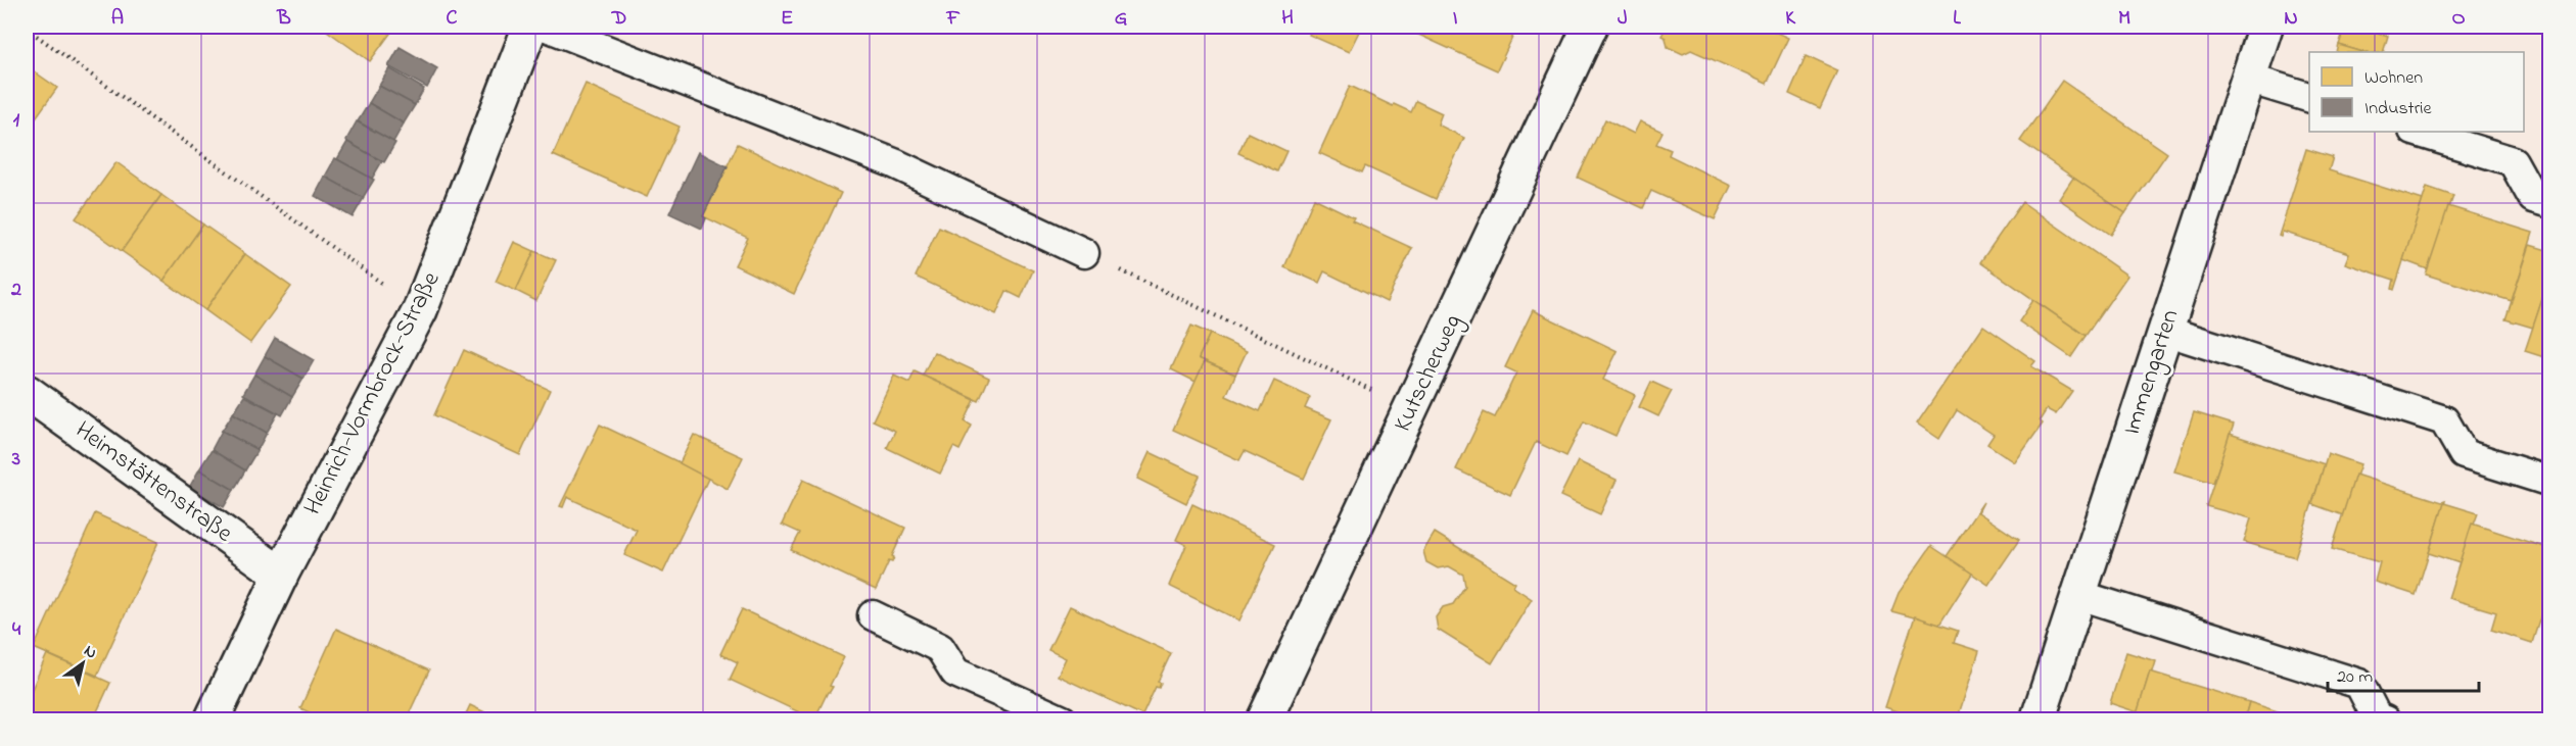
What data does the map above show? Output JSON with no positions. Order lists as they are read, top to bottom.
{
  "streets": {
    "street": [
      "Immengarten",
      "Kutscherweg",
      "Heinrich-Vormbrock-Straße",
      "Heimstättenstraße"
    ]
  },
  "crossings": [
    ["Heinrich-Vormbrock-Straße", "Heimstättenstraße"]
  ],
  "legend": ["Wohnen", "Industrie"],
  "scale_bar": "20 m",
  "north": "top right",
  "grid": {
    "columns": [
      "A",
      "B",
      "C",
      "D",
      "E",
      "F",
      "G",
      "H",
      "I",
      "J",
      "K",
      "L",
      "M",
      "N",
      "O"
    ],
    "rows": [
      "1",
      "2",
      "3",
      "4"
    ]
  }
}
